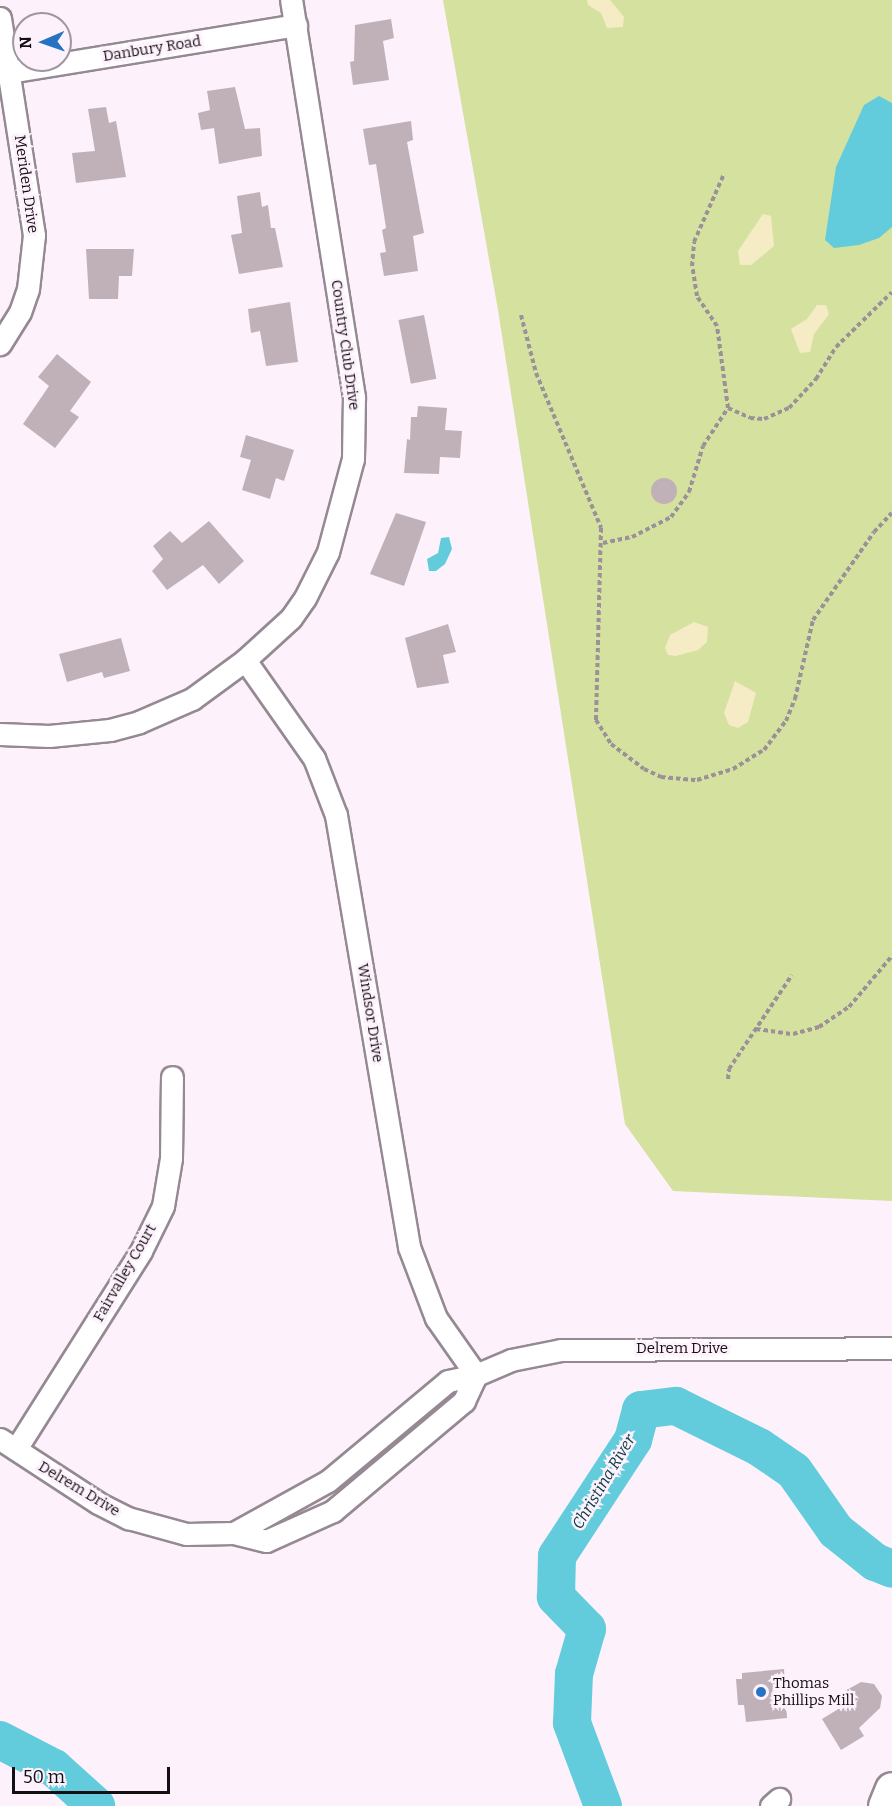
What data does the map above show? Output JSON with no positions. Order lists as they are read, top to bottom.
{
  "streets": {
    "street": [
      "Danbury Road",
      "Meriden Drive",
      "Country Club Drive",
      "Windsor Drive",
      "Fairvalley Court",
      "Delrem Drive"
    ]
  },
  "crossings": [
    ["Danbury Road", "Meriden Drive"],
    ["Danbury Road", "Country Club Drive"],
    ["Country Club Drive", "Windsor Drive"],
    ["Windsor Drive", "Delrem Drive"],
    ["Fairvalley Court", "Delrem Drive"]
  ],
  "water": ["Christina River"],
  "places": ["Thomas Phillips Mill"],
  "scale_bar": "50 m",
  "north": "left"
}
